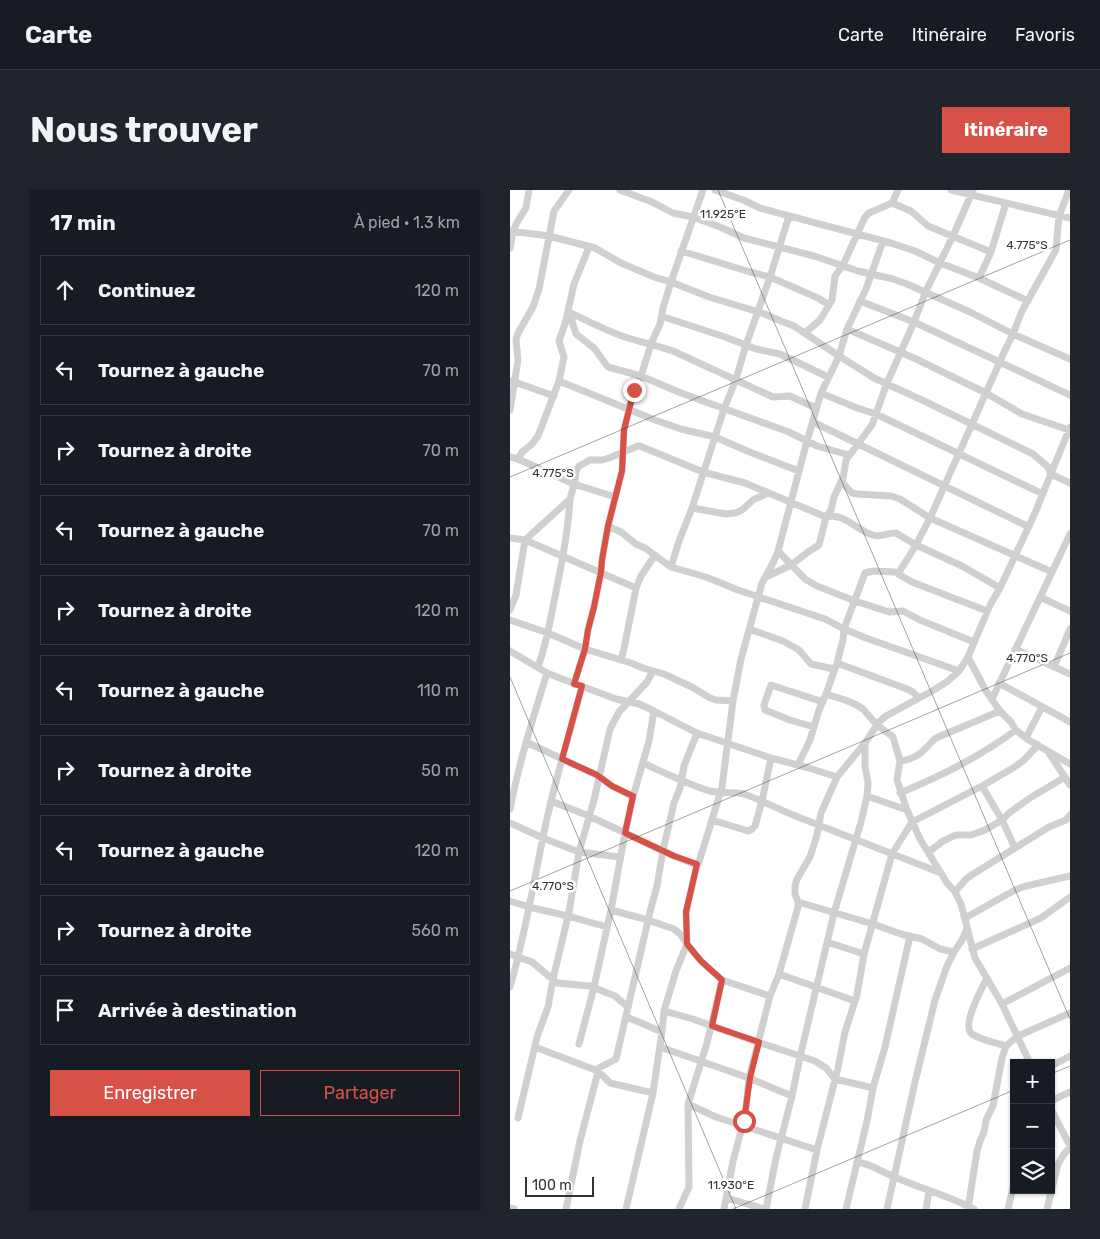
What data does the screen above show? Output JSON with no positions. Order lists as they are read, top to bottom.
{
  "scale_bar": "100 m",
  "page": {
    "header": "Carte",
    "nav": ["Carte", "Itinéraire", "Favoris"],
    "buttons": [
      "Itinéraire",
      ["Enregistrer", "Partager"]
    ],
    "title": "Nous trouver",
    "heading": ["17 min", "À pied · 1.3 km"],
    "list": [
      ["Continuez", "120 m"],
      ["Tournez à gauche", "70 m"],
      ["Tournez à droite", "70 m"],
      ["Tournez à gauche", "70 m"],
      ["Tournez à droite", "120 m"],
      ["Tournez à gauche", "110 m"],
      ["Tournez à droite", "50 m"],
      ["Tournez à gauche", "120 m"],
      ["Tournez à droite", "560 m"],
      "Arrivée à destination"
    ],
    "map_buttons": ["+", "−"],
    "scale": "100 m"
  },
  "coordinates": [
    "11.925°E",
    "4.775°S",
    "4.770°S",
    "11.930°E"
  ]
}
